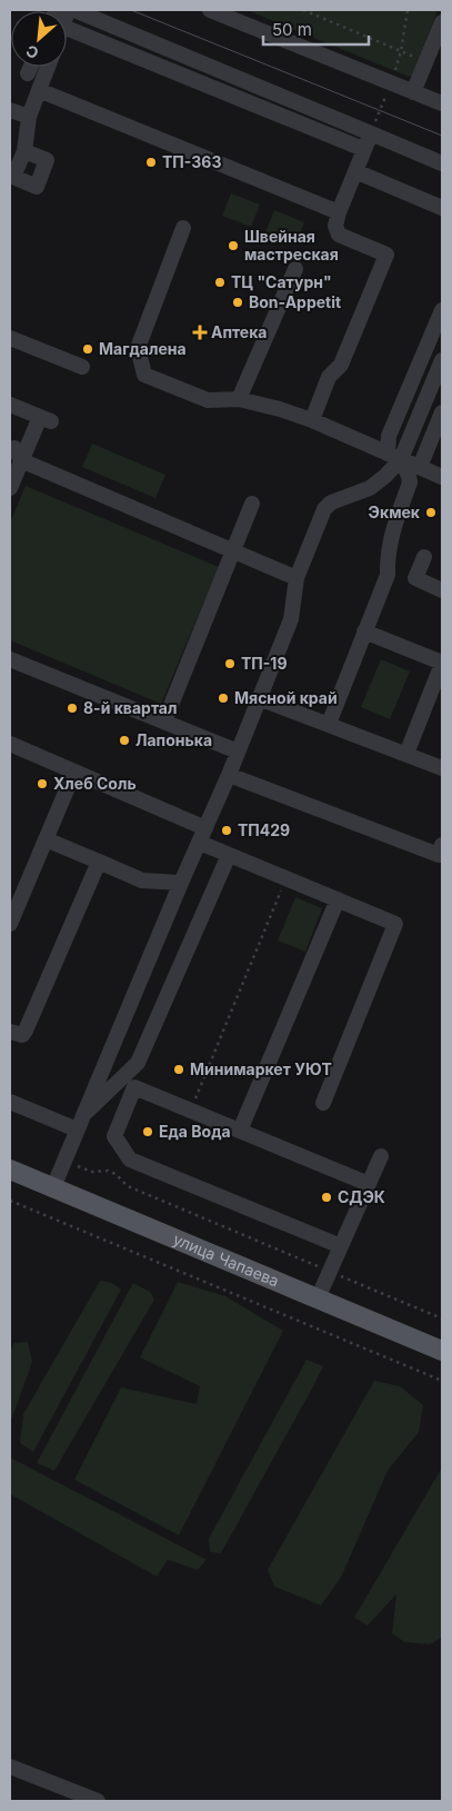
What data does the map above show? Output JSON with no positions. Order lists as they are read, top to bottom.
{
  "streets": {
    "main road": ["улица Чапаева"]
  },
  "places": {
    "other": [
      "ТП-363",
      "Швейная мастреская",
      "ТЦ \"Сатурн\"",
      "Bon-Appetit",
      "Магдалена",
      "Экмек",
      "ТП-19",
      "Мясной край",
      "8-й квартал",
      "Лапонька",
      "Хлеб Соль",
      "ТП429",
      "Минимаркет УЮТ",
      "Еда Вода",
      "СДЭК"
    ],
    "health": ["Аптека"]
  },
  "scale_bar": "50 m",
  "north": "bottom left"
}
